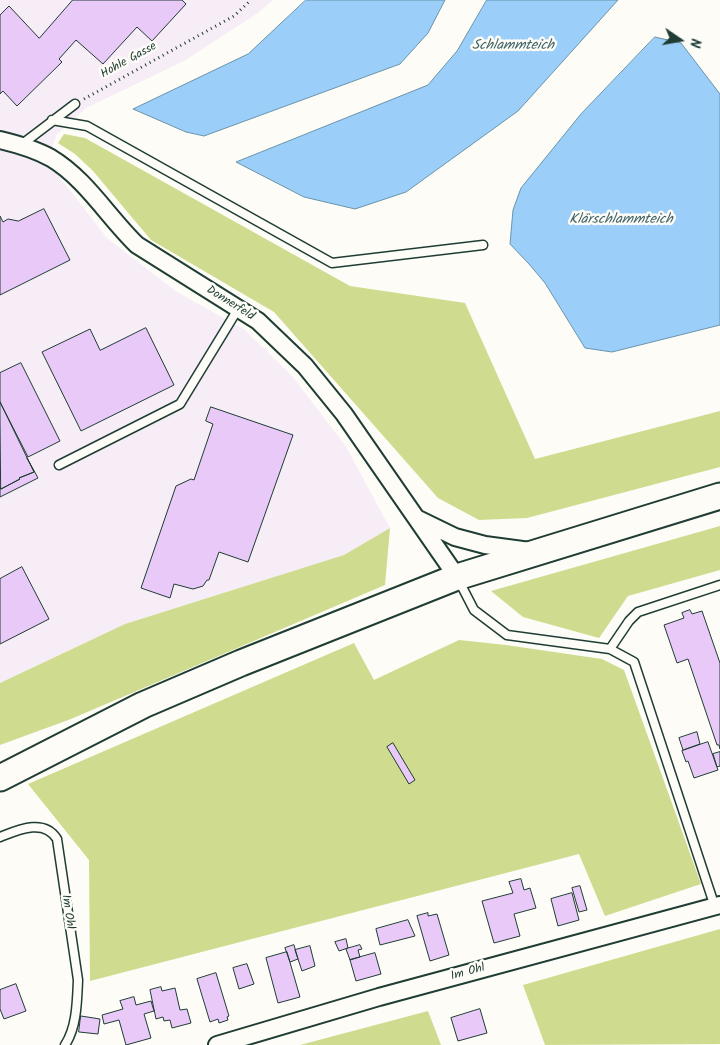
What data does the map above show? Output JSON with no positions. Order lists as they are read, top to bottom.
{
  "streets": {
    "street": ["Donnerfeld", "Im Ohl"],
    "path": ["Hohle Gasse"]
  },
  "water": ["Schlammteich", "Klärschlammteich"],
  "north": "right"
}
